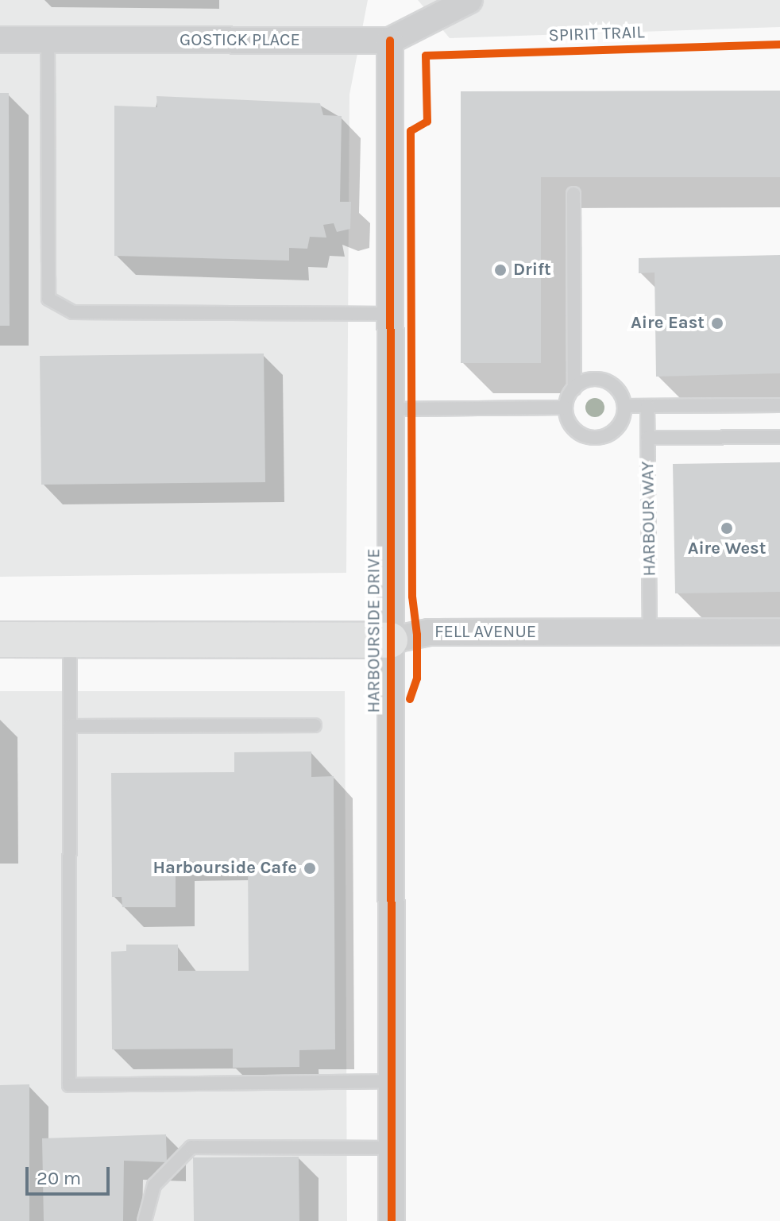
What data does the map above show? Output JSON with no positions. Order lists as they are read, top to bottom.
{
  "streets": {
    "street": ["GOSTICK PLACE", "HARBOURSIDE DRIVE", "FELL AVENUE"],
    "lane": ["HARBOUR WAY"],
    "cycle path": ["SPIRIT TRAIL"]
  },
  "crossings": [
    ["GOSTICK PLACE", "HARBOURSIDE DRIVE"],
    ["HARBOUR WAY", "FELL AVENUE"],
    ["HARBOURSIDE DRIVE", "FELL AVENUE"]
  ],
  "places": [
    "Drift",
    "Aire East",
    "Aire West",
    "Harbourside Cafe"
  ],
  "scale_bar": "20 m"
}
